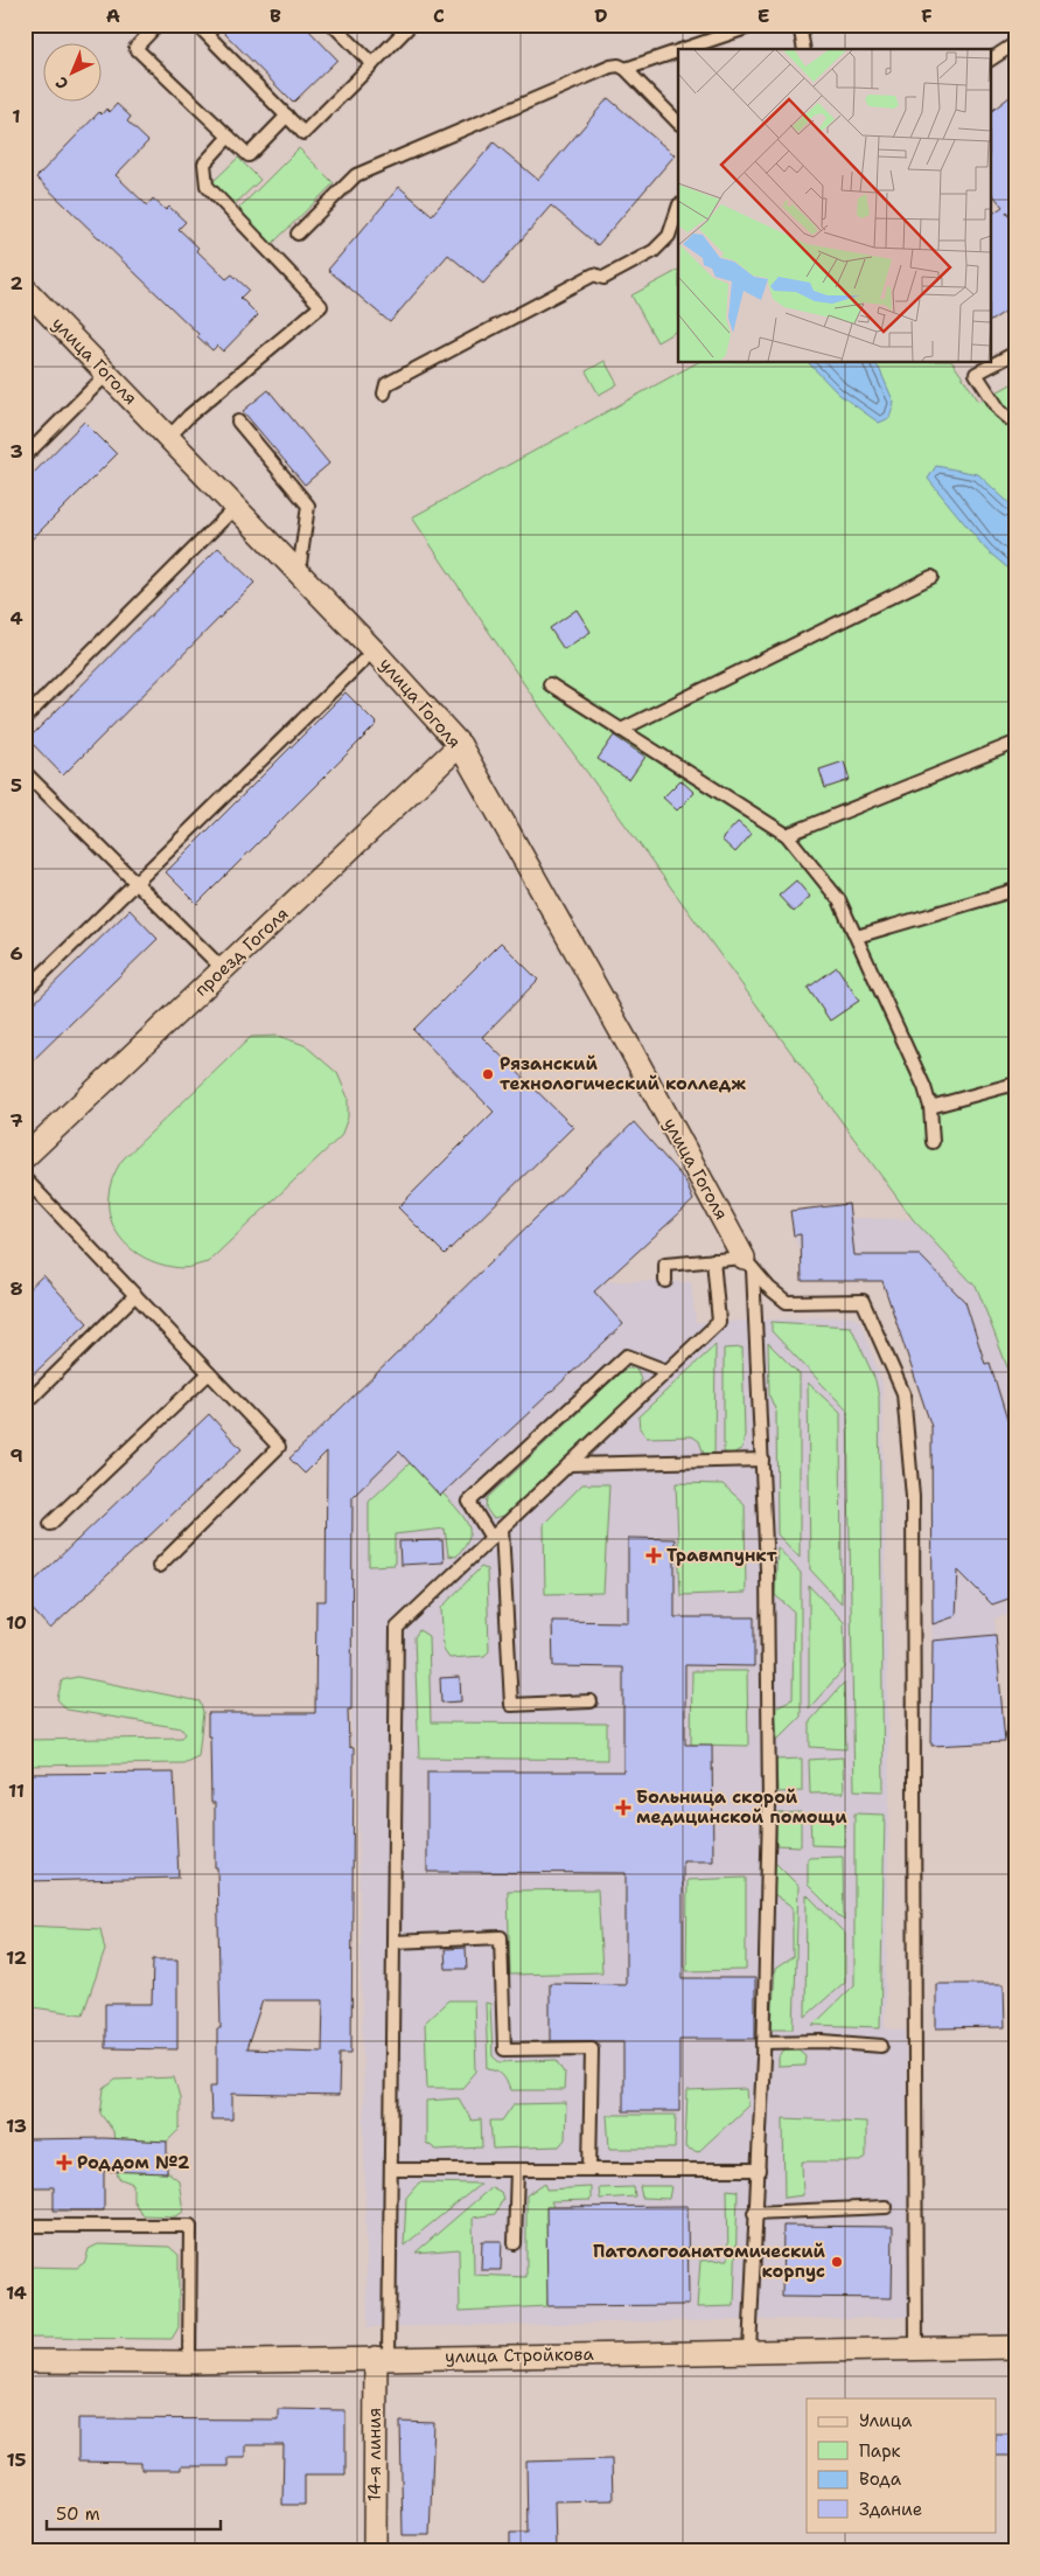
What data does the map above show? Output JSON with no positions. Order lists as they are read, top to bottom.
{
  "streets": {
    "street": [
      "улица Гоголя",
      "проезд Гоголя",
      "улица Стройкова",
      "14-я линия"
    ]
  },
  "crossings": [
    ["улица Гоголя", "проезд Гоголя"],
    ["улица Стройкова", "14-я линия"]
  ],
  "places": {
    "other": ["Рязанский технологический колледж", "Патологоанатомический корпус"],
    "health": ["Травмпункт", "Больница скорой медицинской помощи", "Роддом №2"]
  },
  "legend": [
    "Улица",
    "Парк",
    "Вода",
    "Здание"
  ],
  "scale_bar": "50 m",
  "north": "bottom left",
  "grid": {
    "columns": [
      "A",
      "B",
      "C",
      "D",
      "E",
      "F"
    ],
    "rows": [
      "1",
      "2",
      "3",
      "4",
      "5",
      "6",
      "7",
      "8",
      "9",
      "10",
      "11",
      "12",
      "13",
      "14",
      "15"
    ]
  }
}
